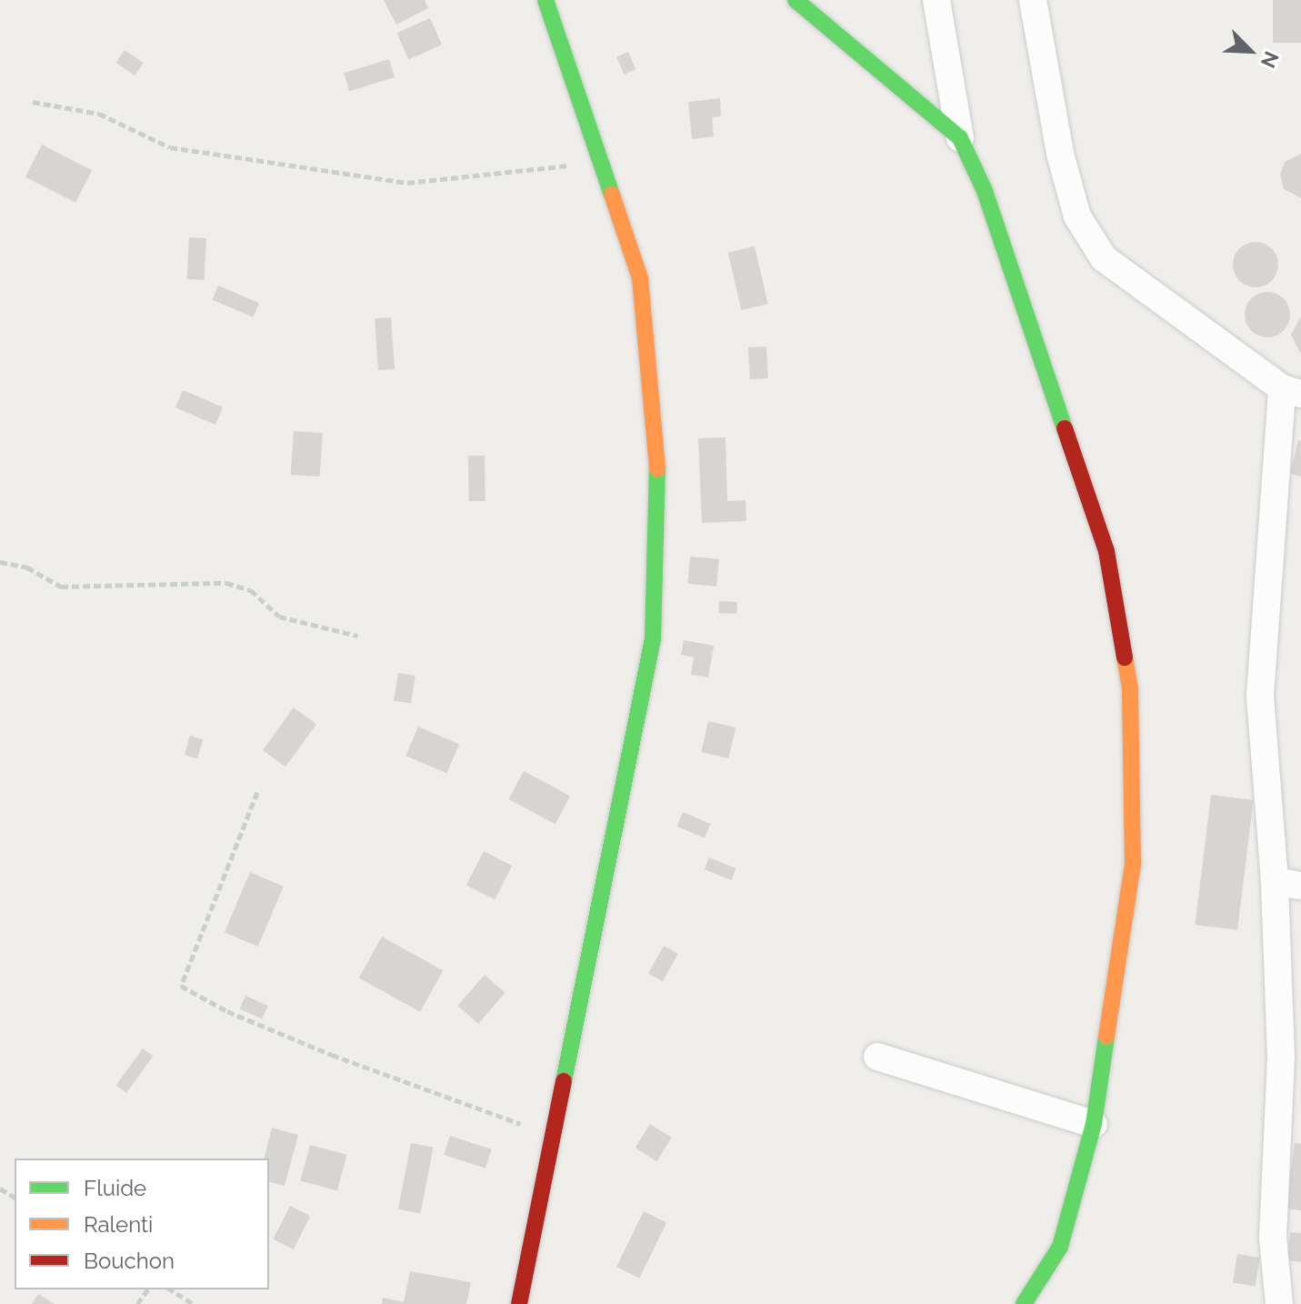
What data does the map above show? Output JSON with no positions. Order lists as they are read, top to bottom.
{
  "legend": ["Fluide", "Ralenti", "Bouchon"],
  "north": "bottom right"
}
